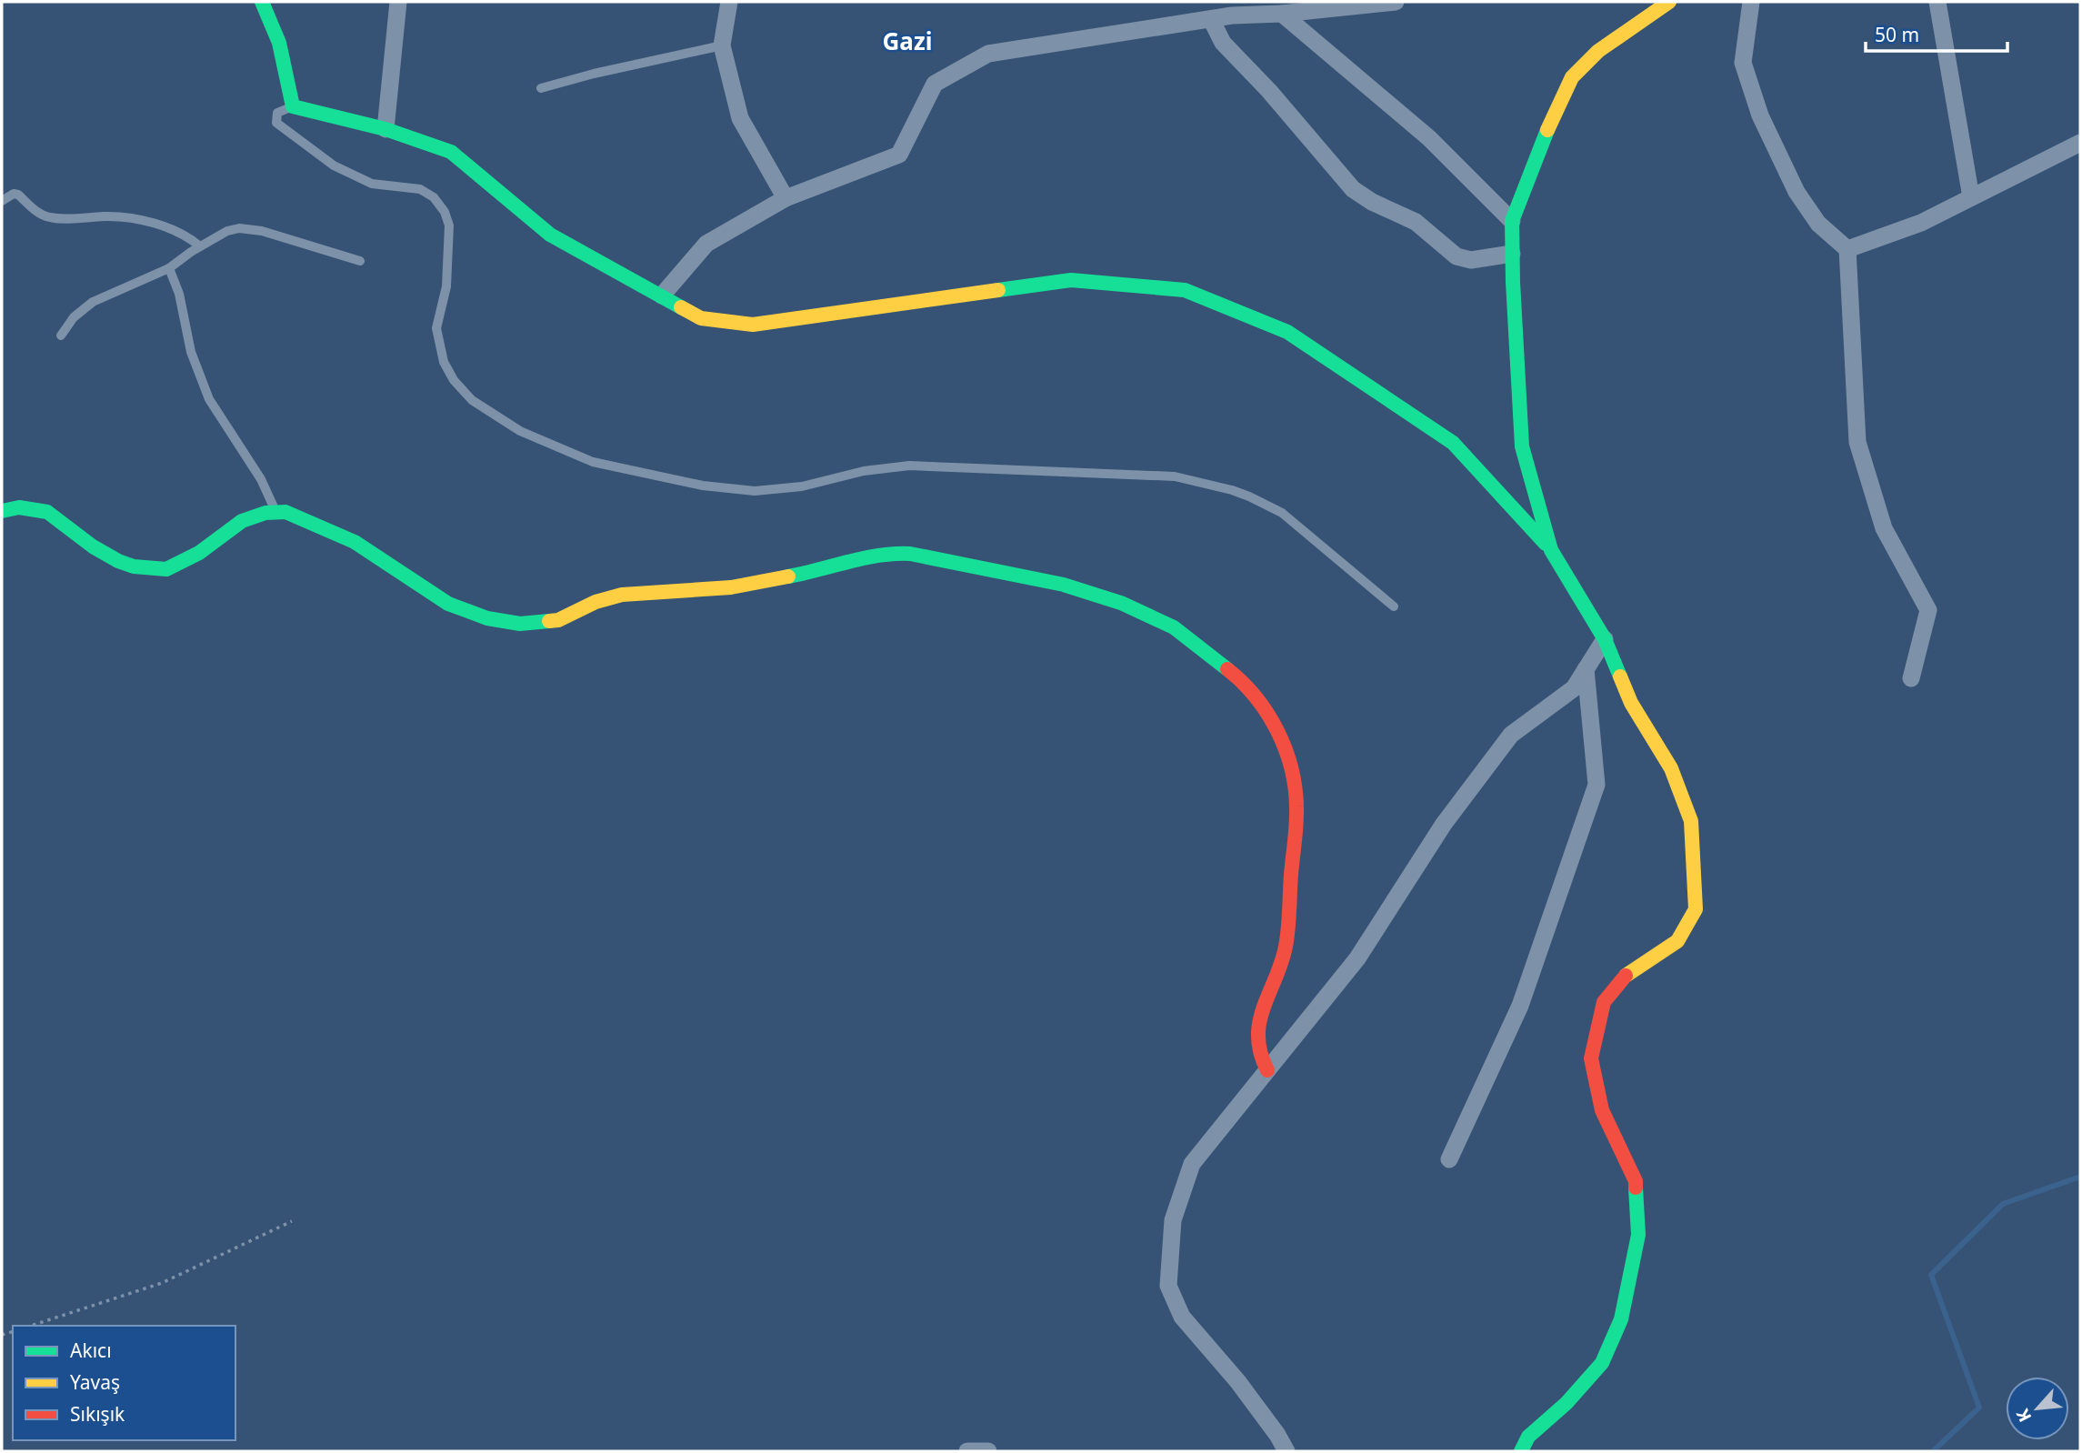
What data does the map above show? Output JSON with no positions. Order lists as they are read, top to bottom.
{
  "districts": ["Gazi"],
  "legend": ["Akıcı", "Yavaş", "Sıkışık"],
  "scale_bar": "50 m",
  "north": "bottom left"
}
